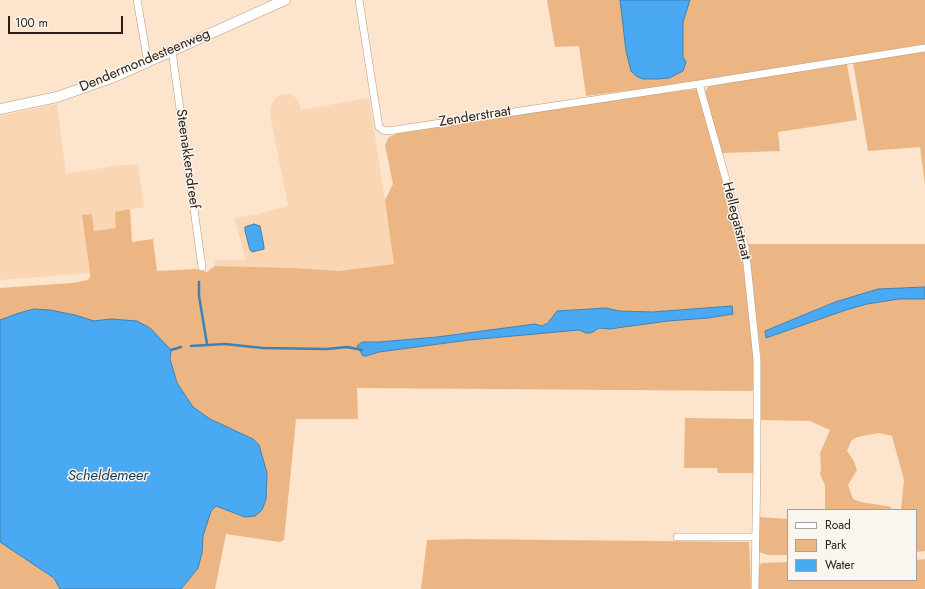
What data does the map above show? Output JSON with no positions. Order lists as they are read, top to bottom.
{
  "streets": {
    "main road": ["Dendermondesteenweg"],
    "street": ["Zenderstraat", "Steenakkersdreef", "Hellegatstraat"]
  },
  "crossings": [
    ["Dendermondesteenweg", "Steenakkersdreef"],
    ["Zenderstraat", "Hellegatstraat"]
  ],
  "water": ["Scheldemeer"],
  "legend": ["Road", "Park", "Water"],
  "scale_bar": "100 m"
}
